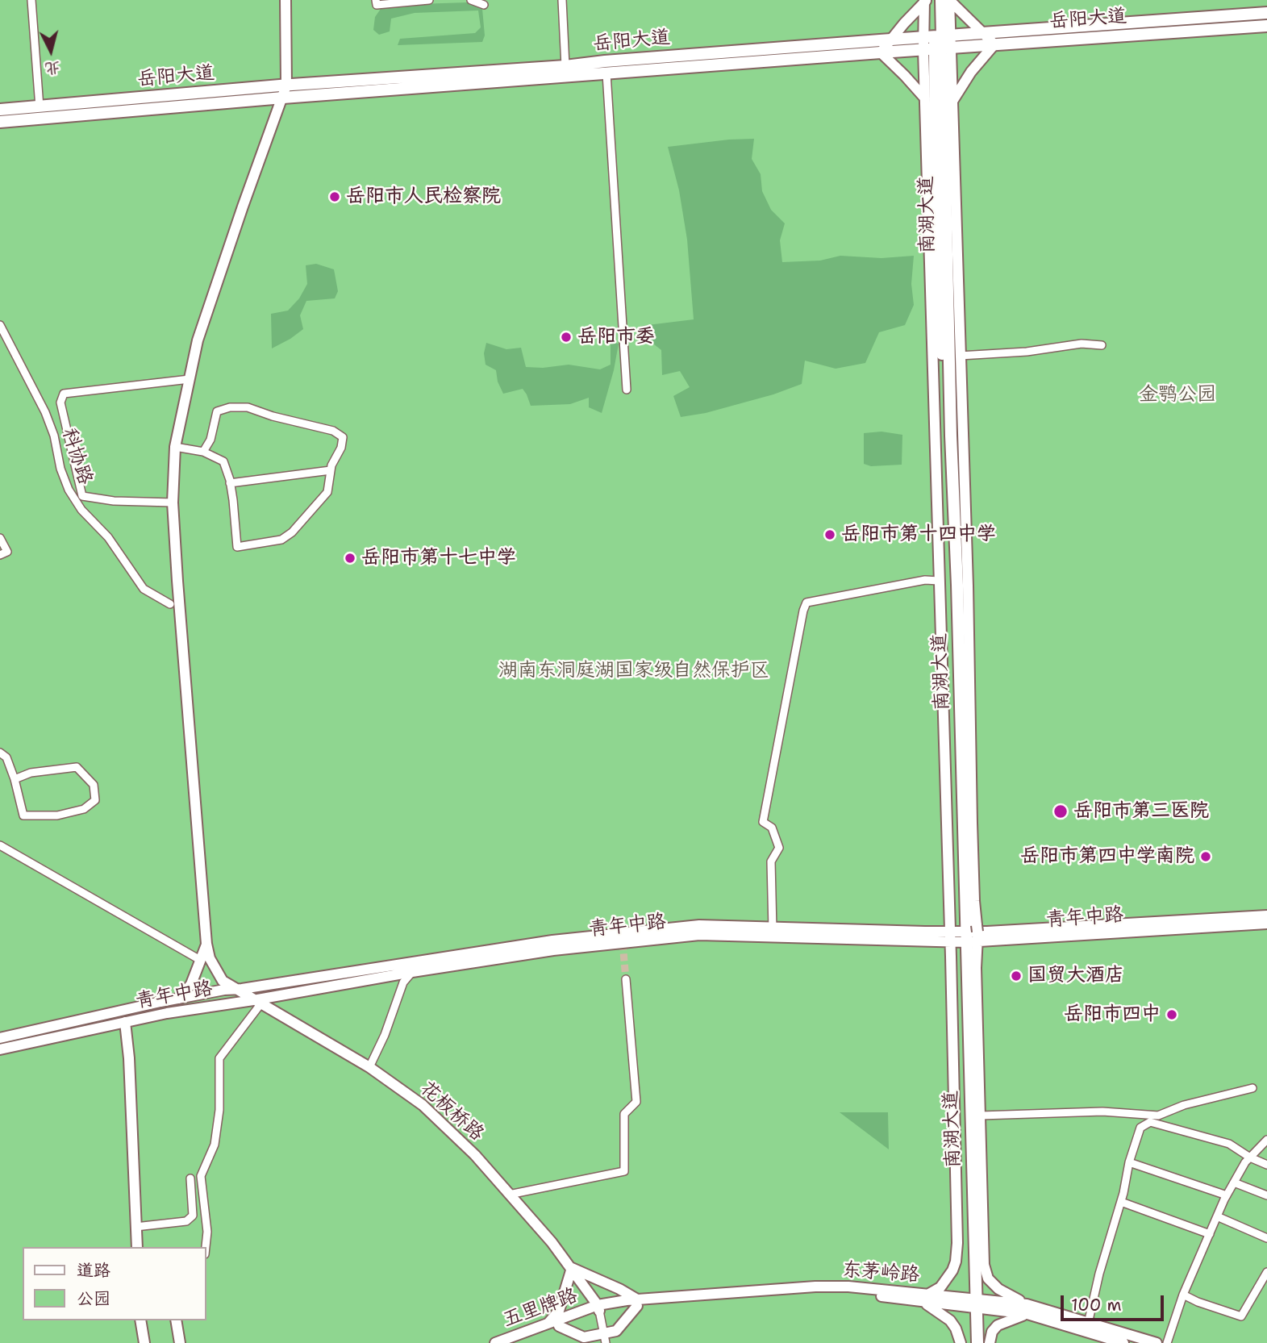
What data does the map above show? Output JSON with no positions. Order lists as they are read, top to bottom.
{
  "streets": {
    "main road": [
      "岳阳大道",
      "南湖大道",
      "青年中路",
      "花板桥路",
      "东茅岭路",
      "五里牌路"
    ],
    "street": ["科协路"]
  },
  "crossings": [
    ["岳阳大道", "南湖大道"],
    ["南湖大道", "青年中路"],
    ["南湖大道", "东茅岭路"],
    ["青年中路", "花板桥路"],
    ["花板桥路", "东茅岭路"],
    ["花板桥路", "五里牌路"],
    ["东茅岭路", "五里牌路"]
  ],
  "parks": ["金鹗公园", "湖南东洞庭湖国家级自然保护区"],
  "places": [
    "岳阳市人民检察院",
    "岳阳市委",
    "岳阳市第十四中学",
    "岳阳市第十七中学",
    "岳阳市第三医院",
    "岳阳市第四中学南院",
    "国贸大酒店",
    "岳阳市四中"
  ],
  "legend": ["道路", "公园"],
  "scale_bar": "100 m",
  "north": "bottom"
}
